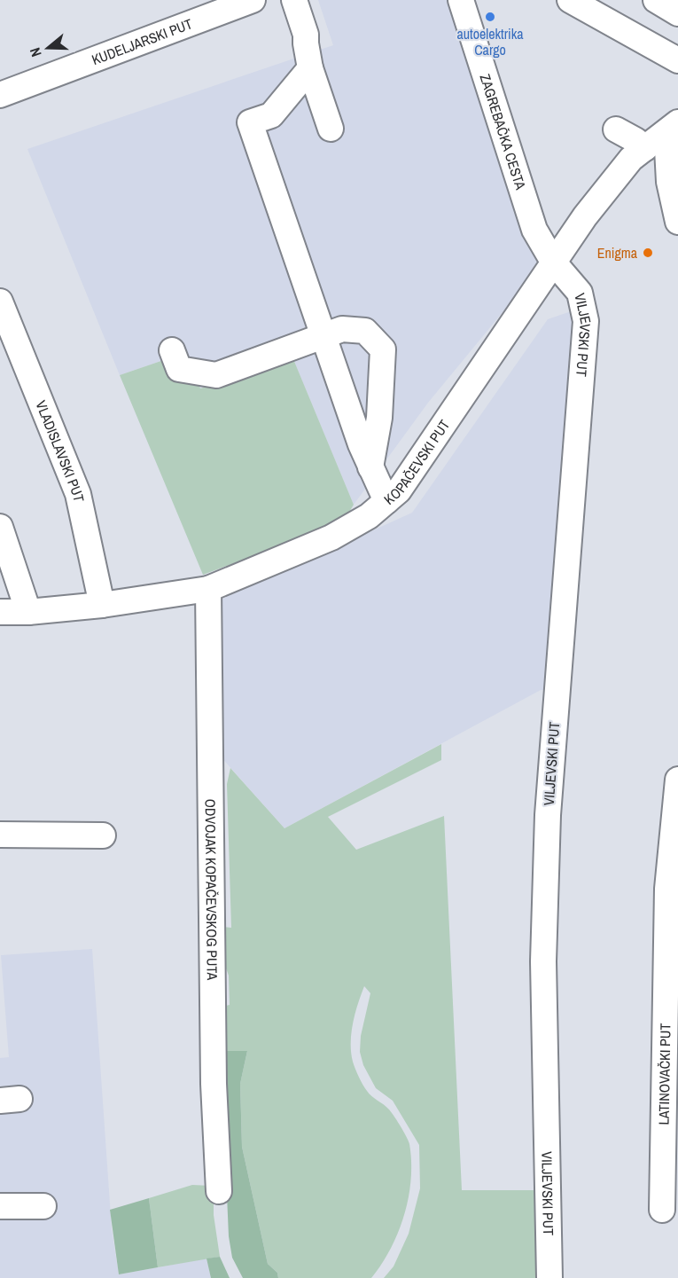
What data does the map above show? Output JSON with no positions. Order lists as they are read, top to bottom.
{
  "streets": {
    "street": [
      "KUDELJARSKI PUT",
      "ZAGREBAČKA CESTA",
      "VILJEVSKI PUT",
      "VLADISLAVSKI PUT",
      "KOPAČEVSKI PUT",
      "ODVOJAK KOPAČEVSKOG PUTA",
      "LATINOVAČKI PUT"
    ]
  },
  "crossings": [
    ["ZAGREBAČKA CESTA", "VILJEVSKI PUT"],
    ["ZAGREBAČKA CESTA", "KOPAČEVSKI PUT"],
    ["VILJEVSKI PUT", "KOPAČEVSKI PUT"],
    ["VLADISLAVSKI PUT", "KOPAČEVSKI PUT"],
    ["KOPAČEVSKI PUT", "ODVOJAK KOPAČEVSKOG PUTA"]
  ],
  "places": ["autoelektrika Cargo", "Enigma"],
  "north": "left"
}
